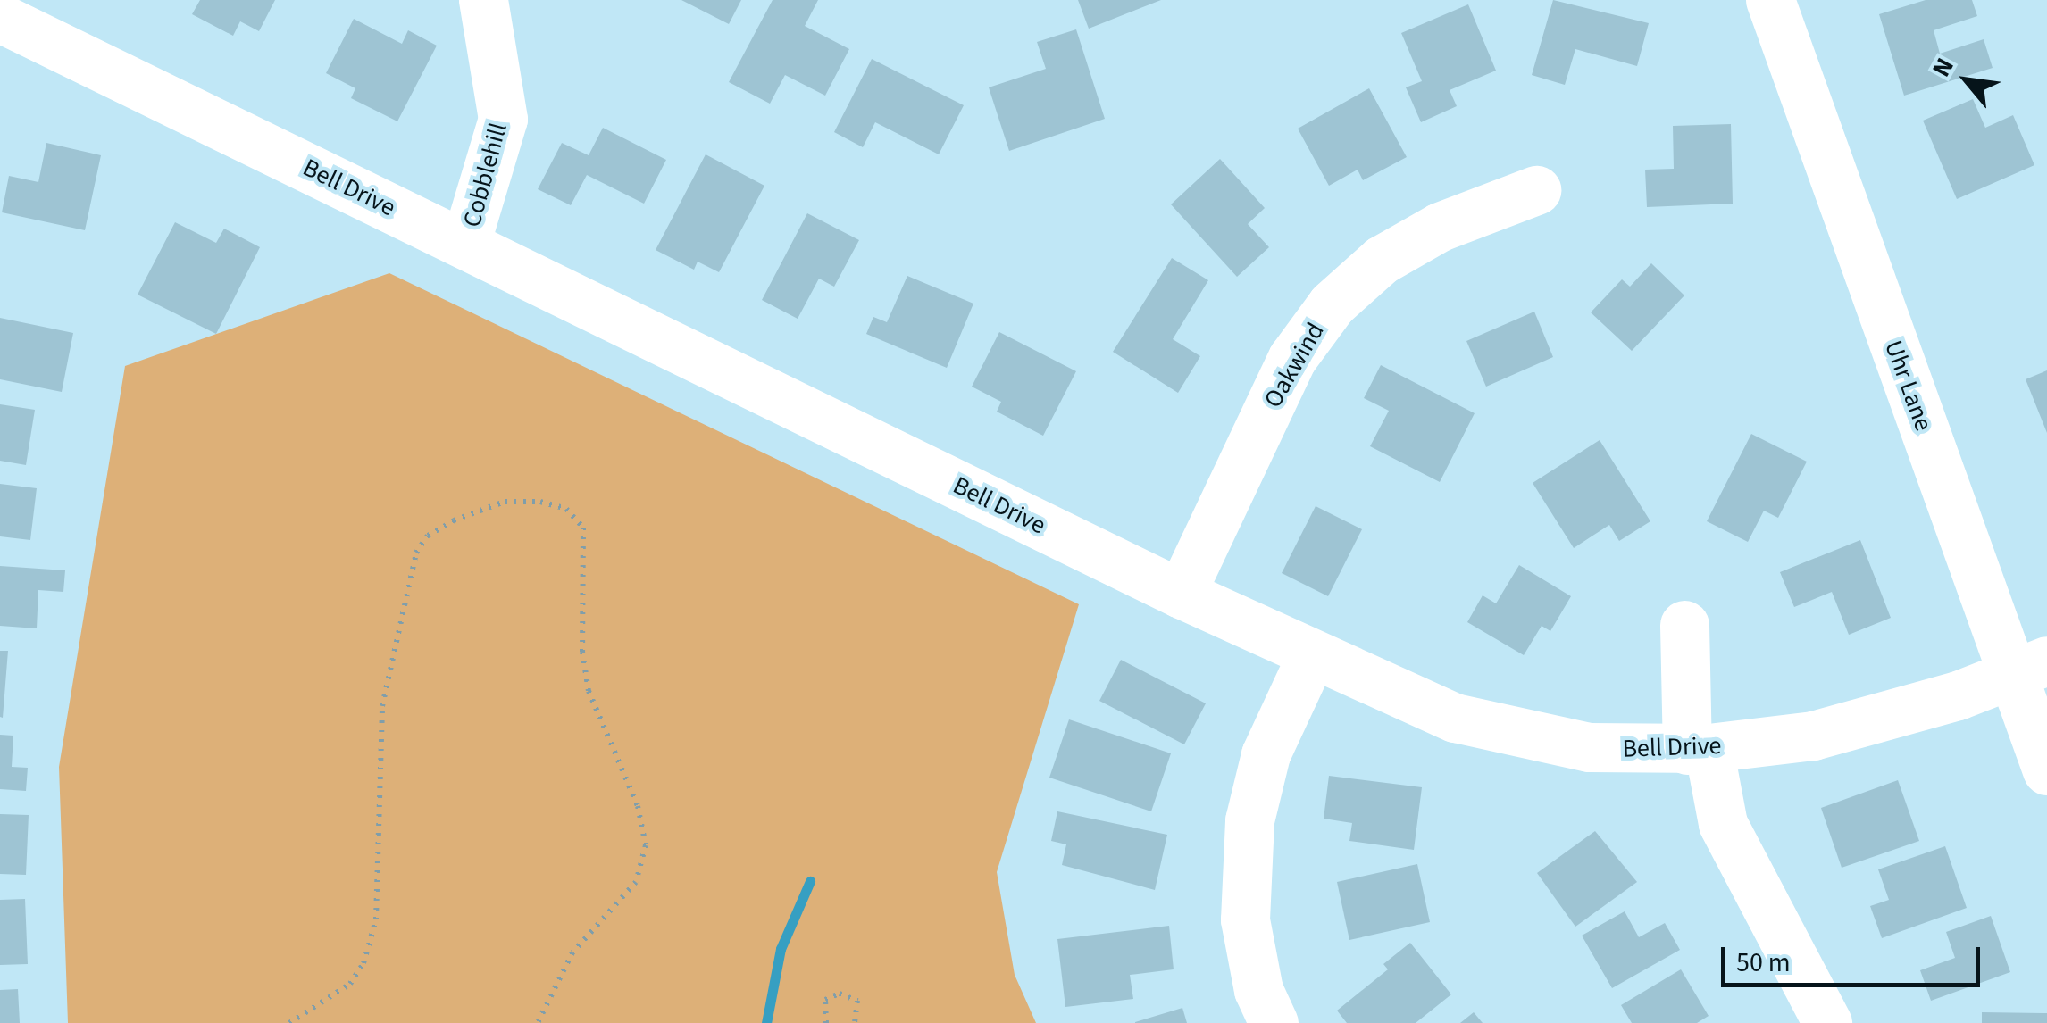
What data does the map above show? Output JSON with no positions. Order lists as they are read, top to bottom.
{
  "streets": {
    "street": [
      "Cobblehill",
      "Bell Drive",
      "Oakwind",
      "Uhr Lane"
    ]
  },
  "crossings": [
    ["Cobblehill", "Bell Drive"],
    ["Bell Drive", "Oakwind"],
    ["Bell Drive", "Uhr Lane"]
  ],
  "scale_bar": "50 m",
  "north": "top left"
}
